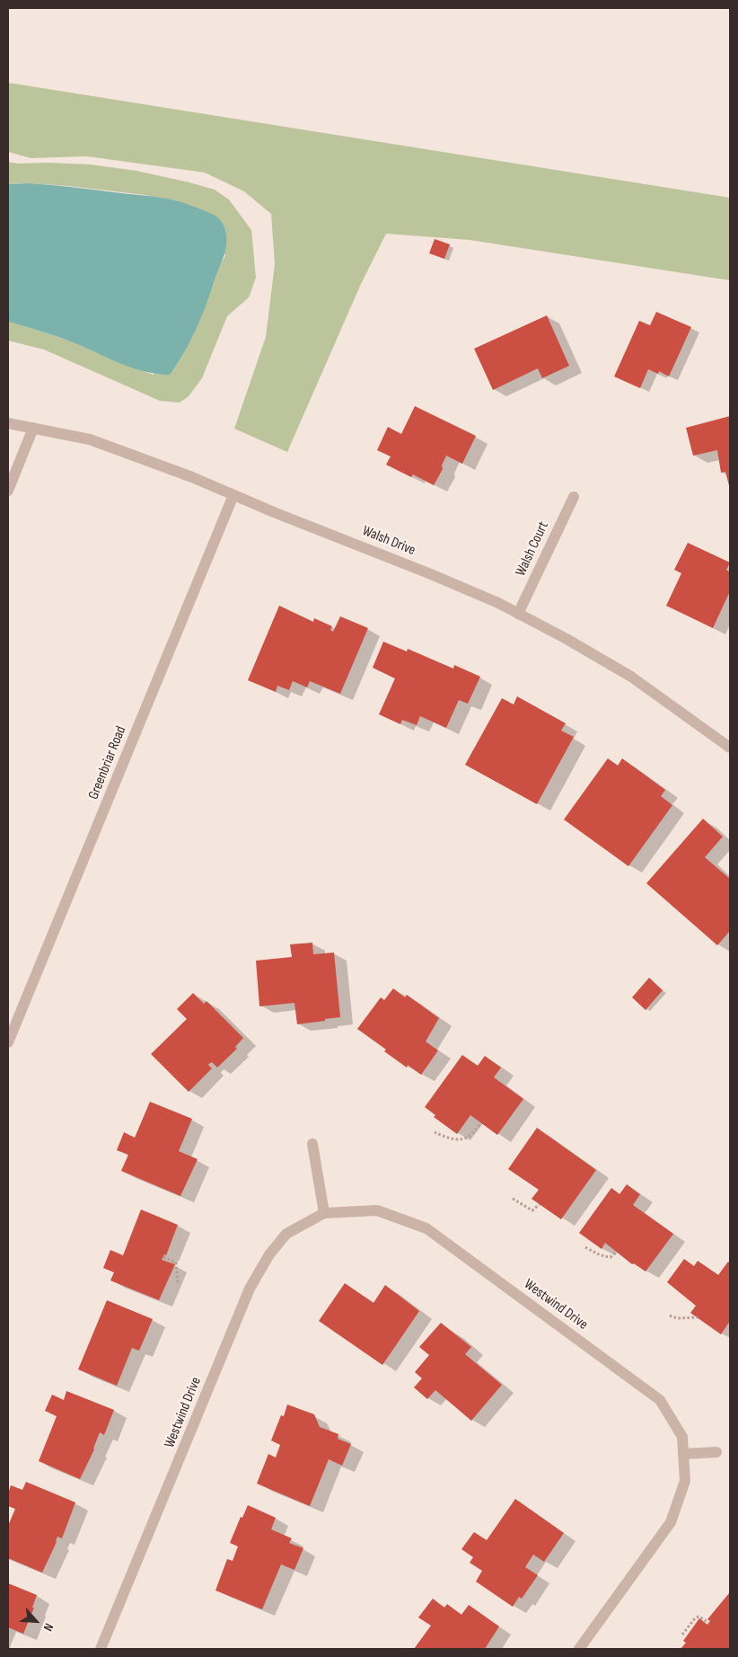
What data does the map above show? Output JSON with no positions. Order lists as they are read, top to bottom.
{
  "streets": {
    "street": [
      "Walsh Drive",
      "Walsh Court",
      "Greenbriar Road",
      "Westwind Drive"
    ]
  },
  "crossings": [
    ["Walsh Drive", "Walsh Court"],
    ["Walsh Drive", "Greenbriar Road"]
  ],
  "north": "bottom right"
}
